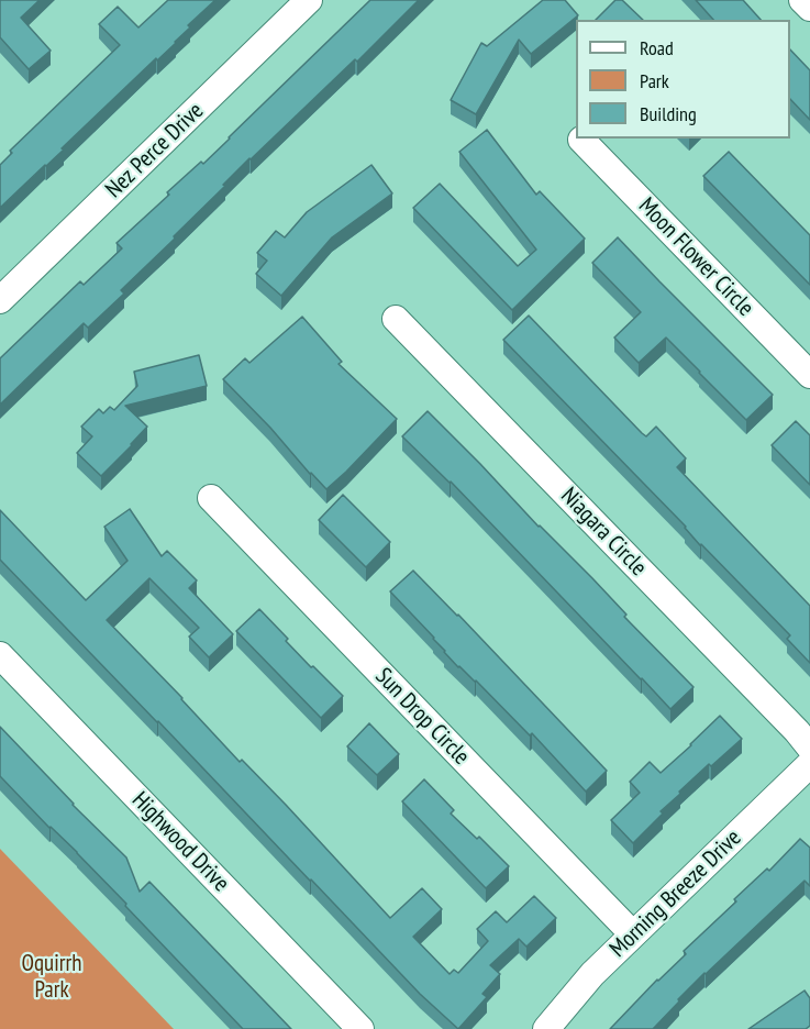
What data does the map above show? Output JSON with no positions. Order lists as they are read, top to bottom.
{
  "streets": {
    "street": [
      "Nez Perce Drive",
      "Moon Flower Circle",
      "Niagara Circle",
      "Sun Drop Circle",
      "Highwood Drive",
      "Morning Breeze Drive"
    ]
  },
  "crossings": [
    ["Sun Drop Circle", "Morning Breeze Drive"]
  ],
  "parks": ["Oquirrh Park"],
  "legend": ["Road", "Park", "Building"]
}
